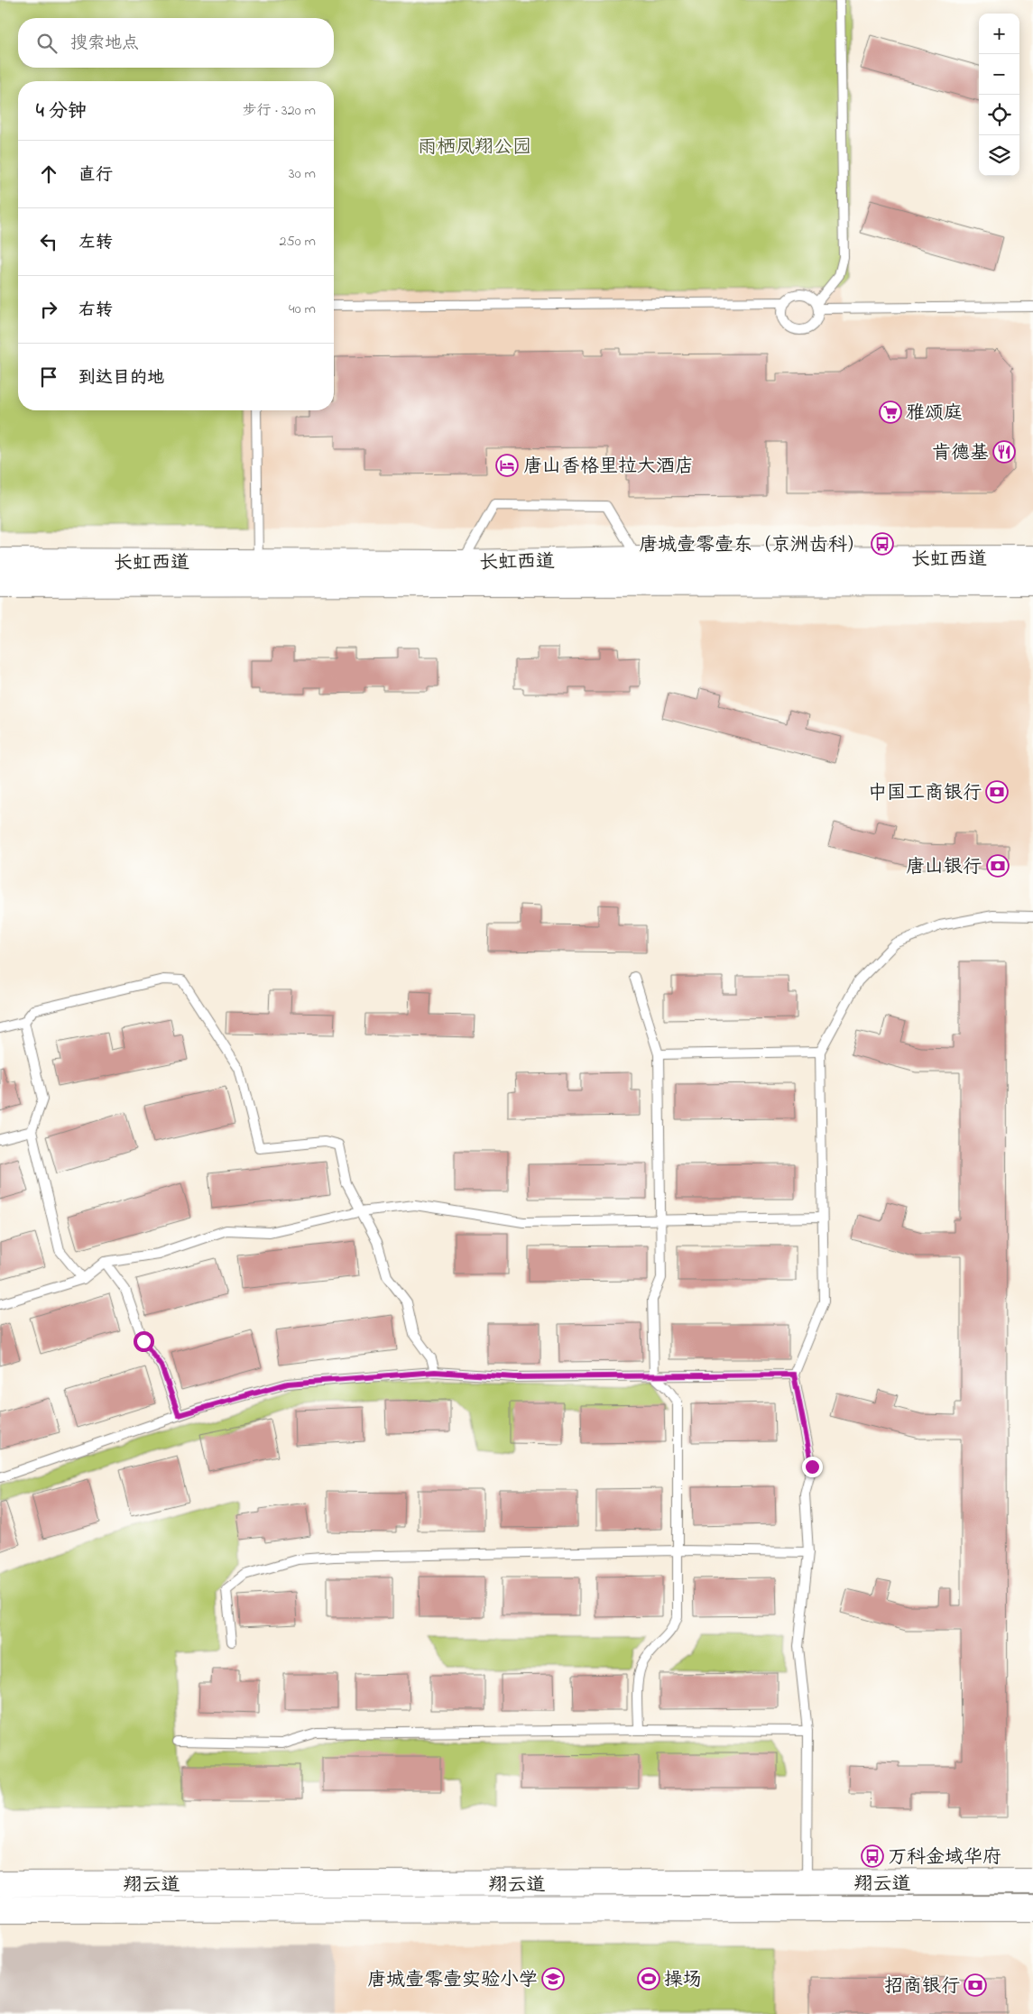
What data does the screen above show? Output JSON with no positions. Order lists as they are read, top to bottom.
{
  "streets": {
    "main road": ["长虹西道", "翔云道"]
  },
  "parks": ["雨栖凤翔公园"],
  "places": {
    "supermarket": ["雅颂庭"],
    "restaurant": ["肯德基"],
    "hotel": ["唐山香格里拉大酒店"],
    "bus stop": ["唐城壹零壹东（京洲齿科）", "万科金域华府"],
    "bank": ["中国工商银行", "唐山银行", "招商银行"],
    "school or university": ["唐城壹零壹实验小学"],
    "sports": ["操场"]
  },
  "page": {
    "map_buttons": ["+", "−"],
    "search": "搜索地点",
    "heading": ["4 分钟", "步行 · 320 m"],
    "list": [
      ["直行", "30 m"],
      ["左转", "250 m"],
      ["右转", "40 m"],
      "到达目的地"
    ]
  }
}
